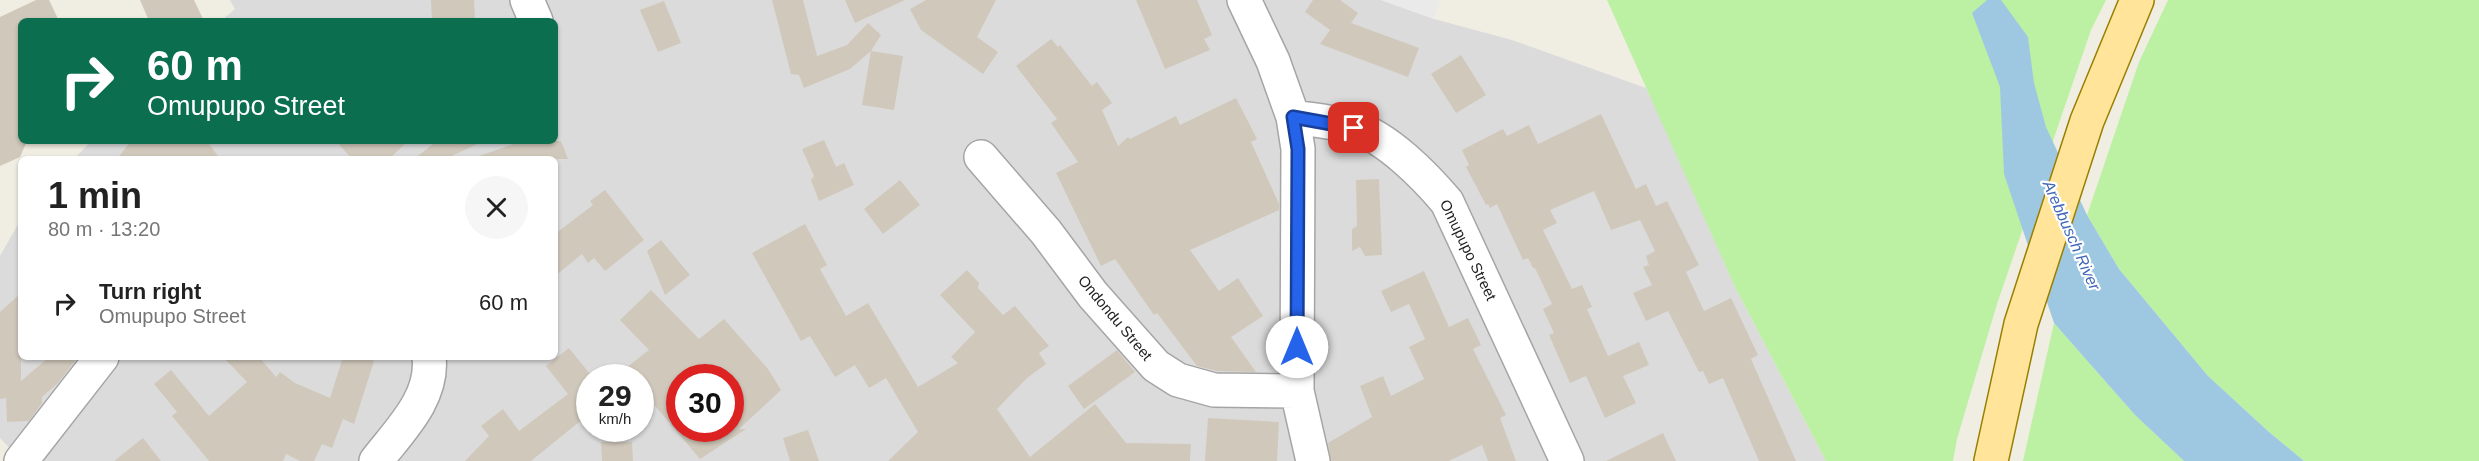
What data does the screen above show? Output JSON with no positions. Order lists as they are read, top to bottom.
{
  "streets": {
    "street": ["Omupupo Street", "Ondondu Street"]
  },
  "water": ["Arebbusch River"],
  "page": {
    "turn": ["60 m", "Omupupo Street"],
    "heading": ["1 min", "80 m · 13:20"],
    "list": [
      {
        "name": "Turn right",
        "note": "Omupupo Street",
        "value": "60 m"
      }
    ],
    "speed": "29 km/h",
    "limit": "30"
  }
}
